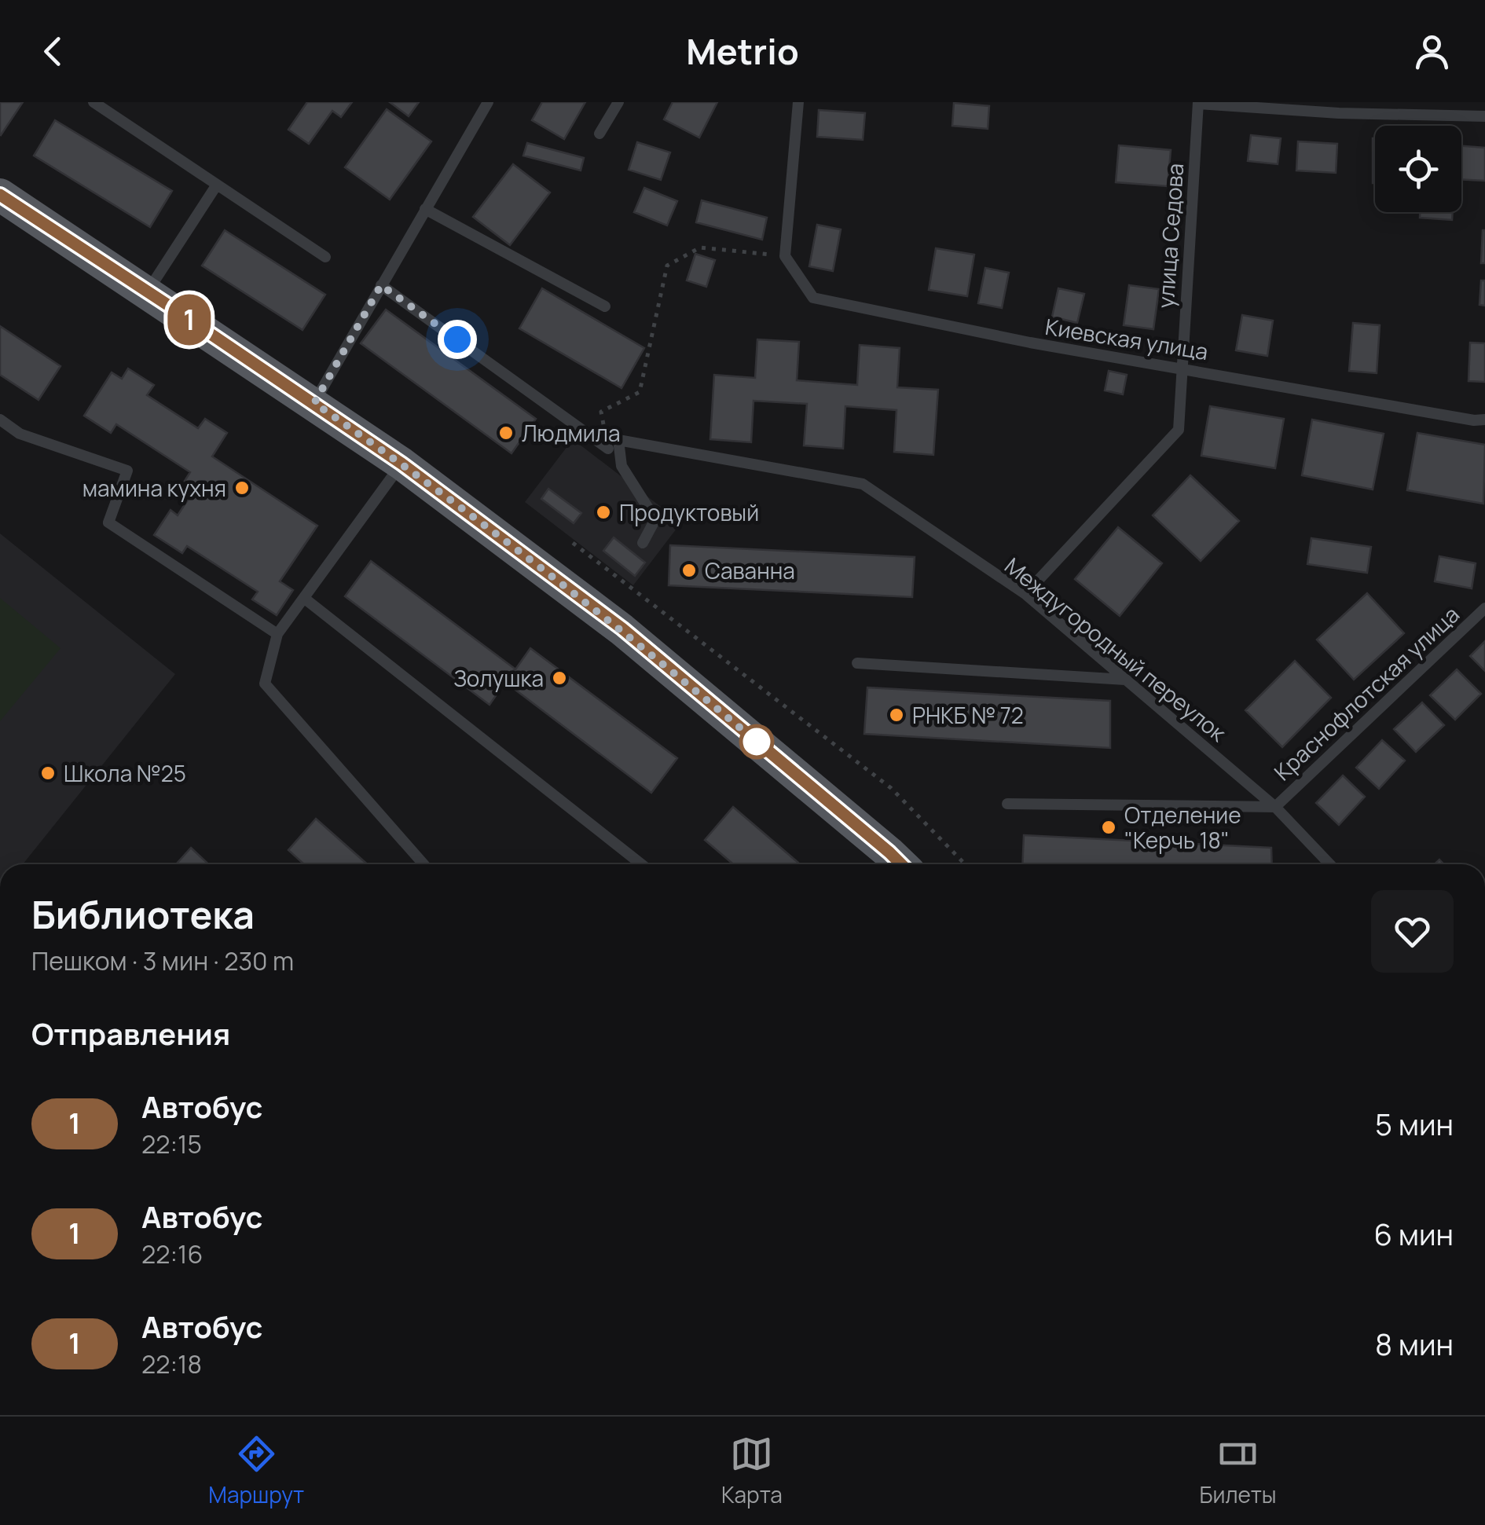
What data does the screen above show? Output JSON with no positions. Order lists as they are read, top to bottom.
{
  "streets": {
    "lane": [
      "улица Седова",
      "Киевская улица",
      "Междугородный переулок",
      "Краснофлотская улица"
    ]
  },
  "crossings": [
    ["улица Седова", "Киевская улица"],
    ["улица Седова", "Междугородный переулок"],
    ["Междугородный переулок", "Краснофлотская улица"]
  ],
  "places": [
    "Людмила",
    "мамина кухня",
    "Продуктовый",
    "Саванна",
    "Золушка",
    "РНКБ № 72",
    "Школа №25",
    "Отделение \"Керчь 18\""
  ],
  "lines": ["bus line 1"],
  "page": {
    "header": "Metrio",
    "on_map": "1",
    "heading": [
      ["Библиотека", "Пешком · 3 мин · 230 m"],
      "Отправления"
    ],
    "list": [
      {
        "mark": "1",
        "name": "Автобус",
        "note": "22:15",
        "value": "5 мин"
      },
      {
        "mark": "1",
        "name": "Автобус",
        "note": "22:16",
        "value": "6 мин"
      },
      {
        "mark": "1",
        "name": "Автобус",
        "note": "22:18",
        "value": "8 мин"
      }
    ],
    "tabs": ["Маршрут", "Карта", "Билеты"]
  }
}
